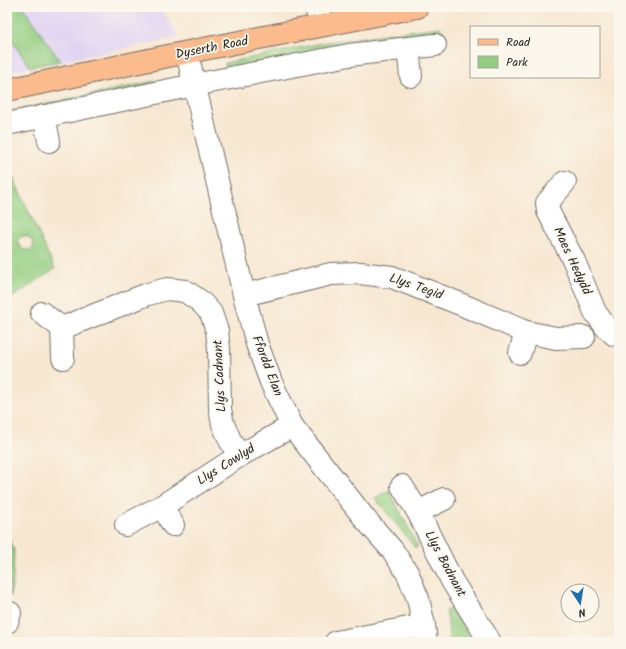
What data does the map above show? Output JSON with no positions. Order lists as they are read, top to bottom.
{
  "streets": {
    "main road": ["Dyserth Road"],
    "street": [
      "Maes Hedydd",
      "Llys Tegid",
      "Ffordd Elan",
      "Llys Cadnant",
      "Llys Cowlyd",
      "Llys Bodnant"
    ]
  },
  "crossings": [
    ["Dyserth Road", "Ffordd Elan"],
    ["Llys Tegid", "Ffordd Elan"],
    ["Ffordd Elan", "Llys Cowlyd"],
    ["Llys Cadnant", "Llys Cowlyd"]
  ],
  "legend": ["Road", "Park"],
  "north": "bottom"
}
